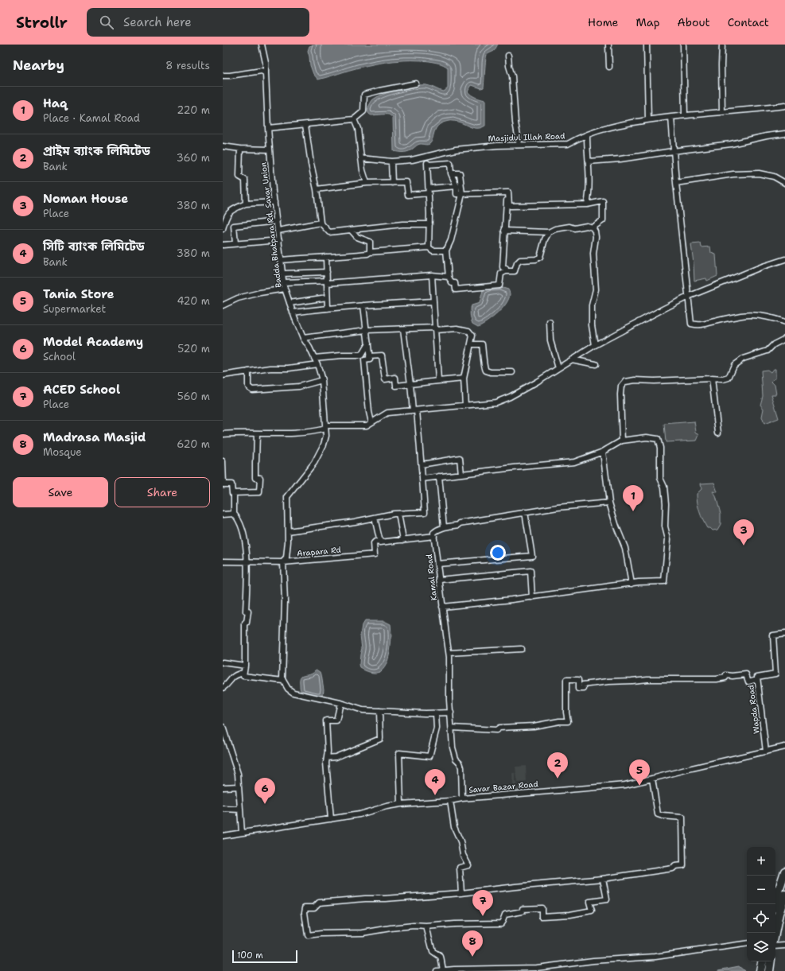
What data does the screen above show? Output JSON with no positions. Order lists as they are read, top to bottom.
{
  "streets": {
    "street": [
      "Masjidul Illah Road",
      "Badda Bhatpara Rd, Savar Union",
      "Arapara Rd",
      "Kamal Road",
      "Wapda Road",
      "Savar Bazar Road"
    ]
  },
  "crossings": [
    ["Badda Bhatpara Rd, Savar Union", "Arapara Rd"],
    ["Kamal Road", "Savar Bazar Road"],
    ["Wapda Road", "Savar Bazar Road"]
  ],
  "scale_bar": "100 m",
  "page": {
    "header": "Strollr",
    "search": "Search here",
    "nav": [
      "Home",
      "Map",
      "About",
      "Contact"
    ],
    "heading": ["Nearby", "8 results"],
    "list": [
      {
        "mark": "1",
        "name": "Haq",
        "note": "Place · Kamal Road",
        "value": "220 m"
      },
      {
        "mark": "2",
        "name": "প্রাইম ব্যাংক লিমিটেড",
        "note": "Bank",
        "value": "360 m"
      },
      {
        "mark": "3",
        "name": "Noman House",
        "note": "Place",
        "value": "380 m"
      },
      {
        "mark": "4",
        "name": "সিটি ব্যাংক লিমিটেড",
        "note": "Bank",
        "value": "380 m"
      },
      {
        "mark": "5",
        "name": "Tania Store",
        "note": "Supermarket",
        "value": "420 m"
      },
      {
        "mark": "6",
        "name": "Model Academy",
        "note": "School",
        "value": "520 m"
      },
      {
        "mark": "7",
        "name": "ACED School",
        "note": "Place",
        "value": "560 m"
      },
      {
        "mark": "8",
        "name": "Madrasa Masjid",
        "note": "Mosque",
        "value": "620 m"
      }
    ],
    "buttons": ["Save", "Share"],
    "pins": [
      "1",
      "3",
      "2",
      "5",
      "4",
      "6",
      "7",
      "8"
    ],
    "map_buttons": ["+", "−"],
    "scale": "100 m"
  }
}
